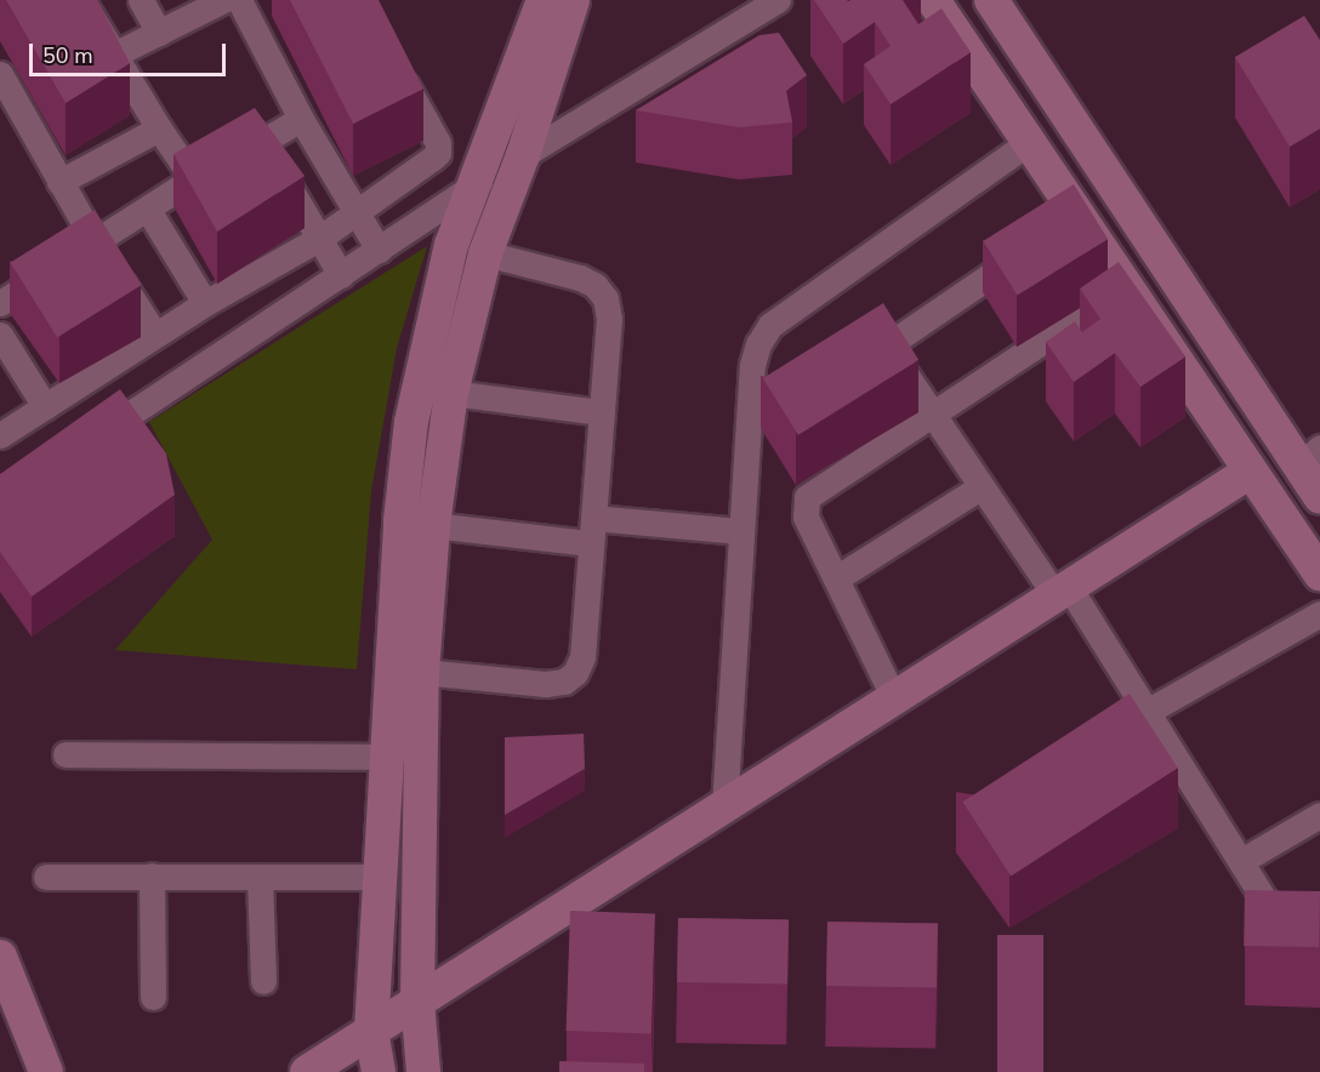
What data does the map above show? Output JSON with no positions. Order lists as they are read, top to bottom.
{
  "scale_bar": "50 m"
}
